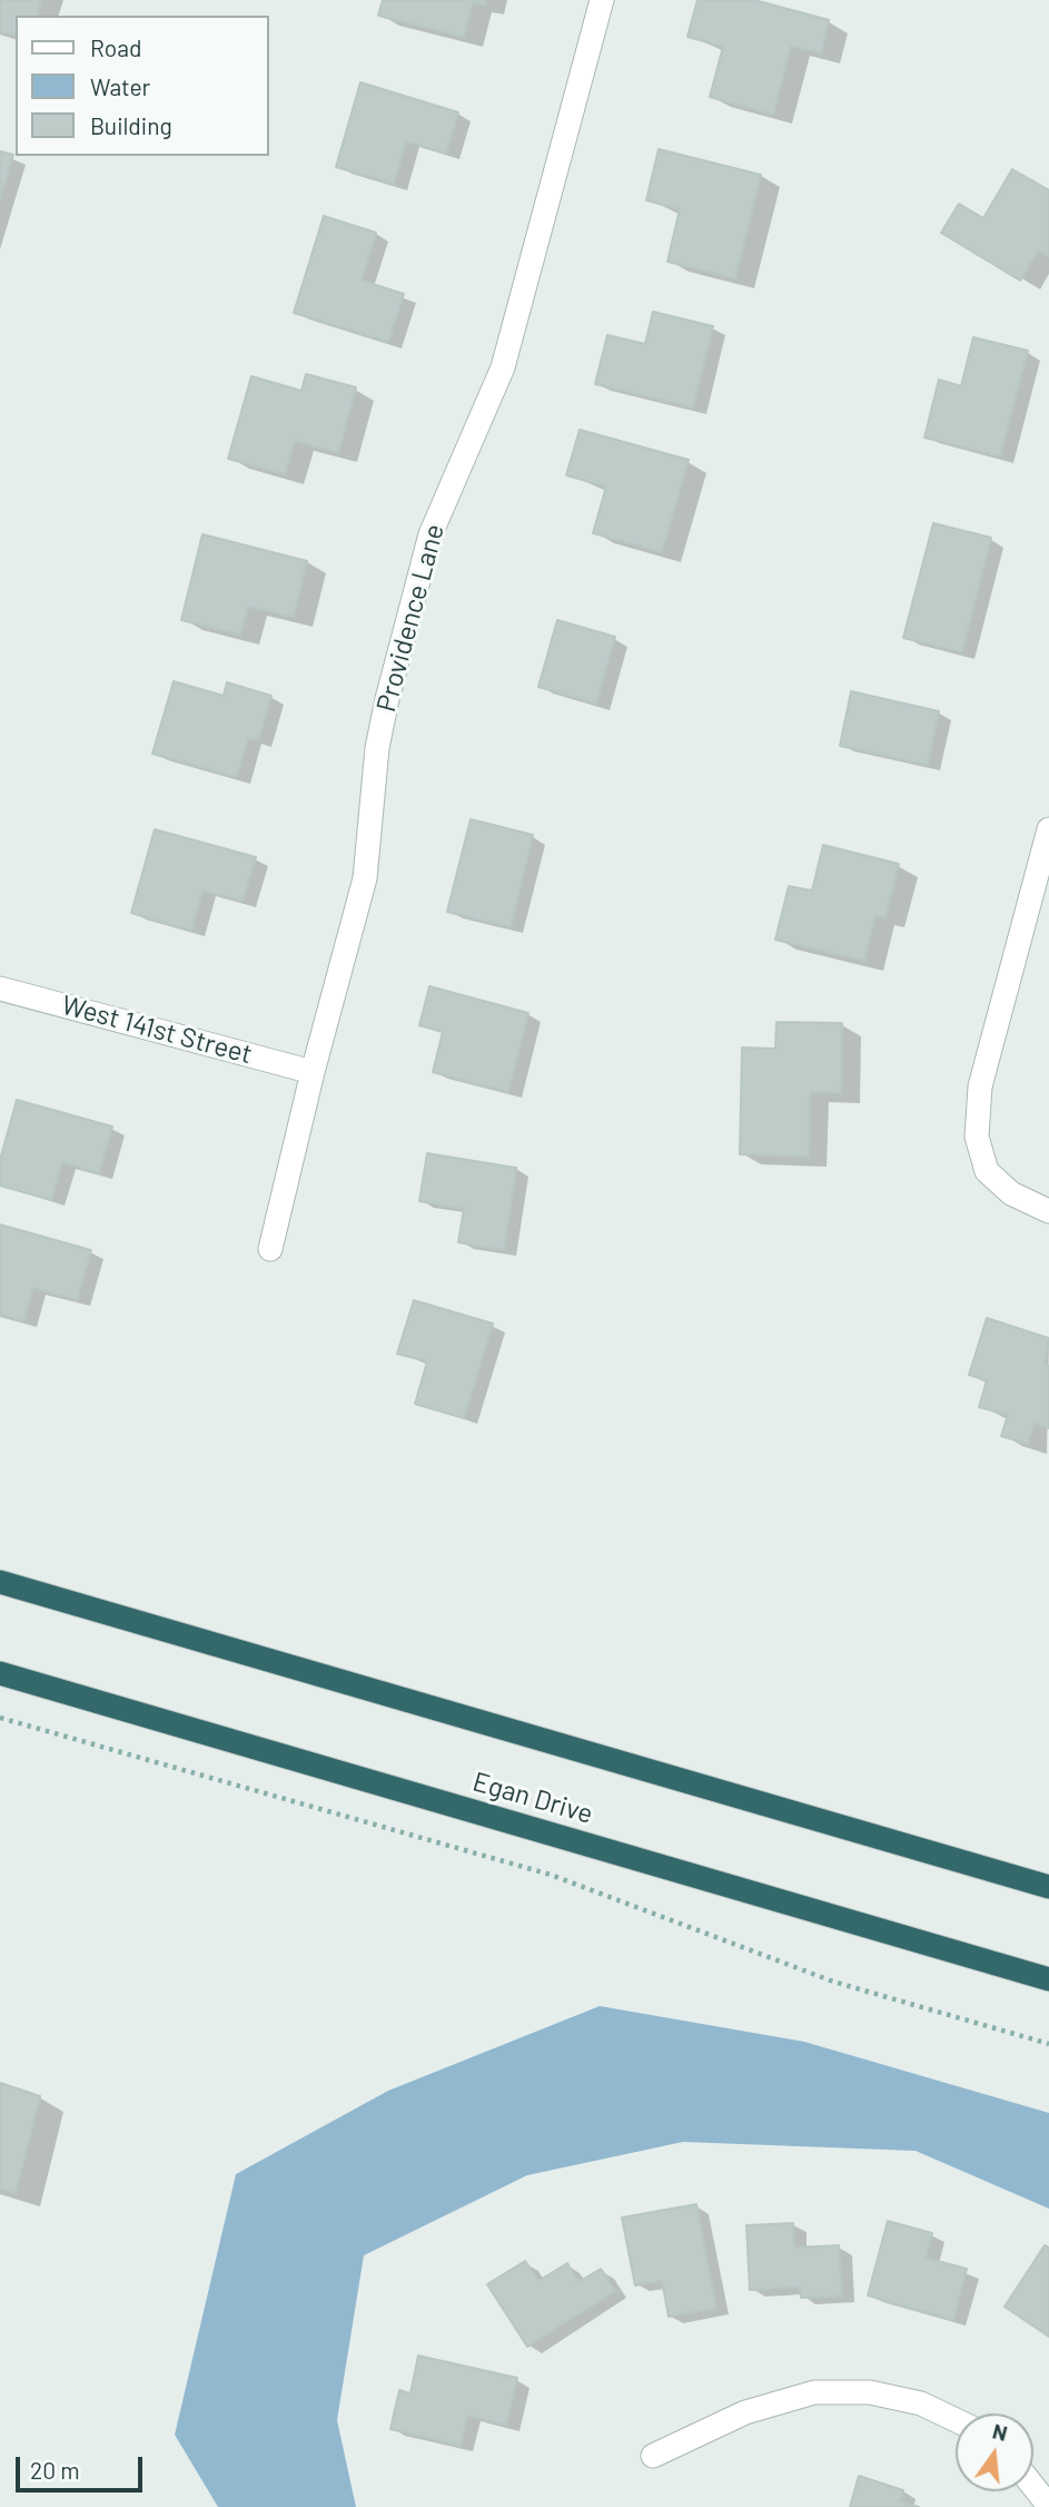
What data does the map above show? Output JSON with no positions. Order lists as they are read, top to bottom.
{
  "streets": {
    "highway": ["Egan Drive"],
    "street": ["Providence Lane", "West 141st Street"]
  },
  "crossings": [
    ["Providence Lane", "West 141st Street"]
  ],
  "legend": ["Road", "Water", "Building"],
  "scale_bar": "20 m",
  "north": "top"
}
